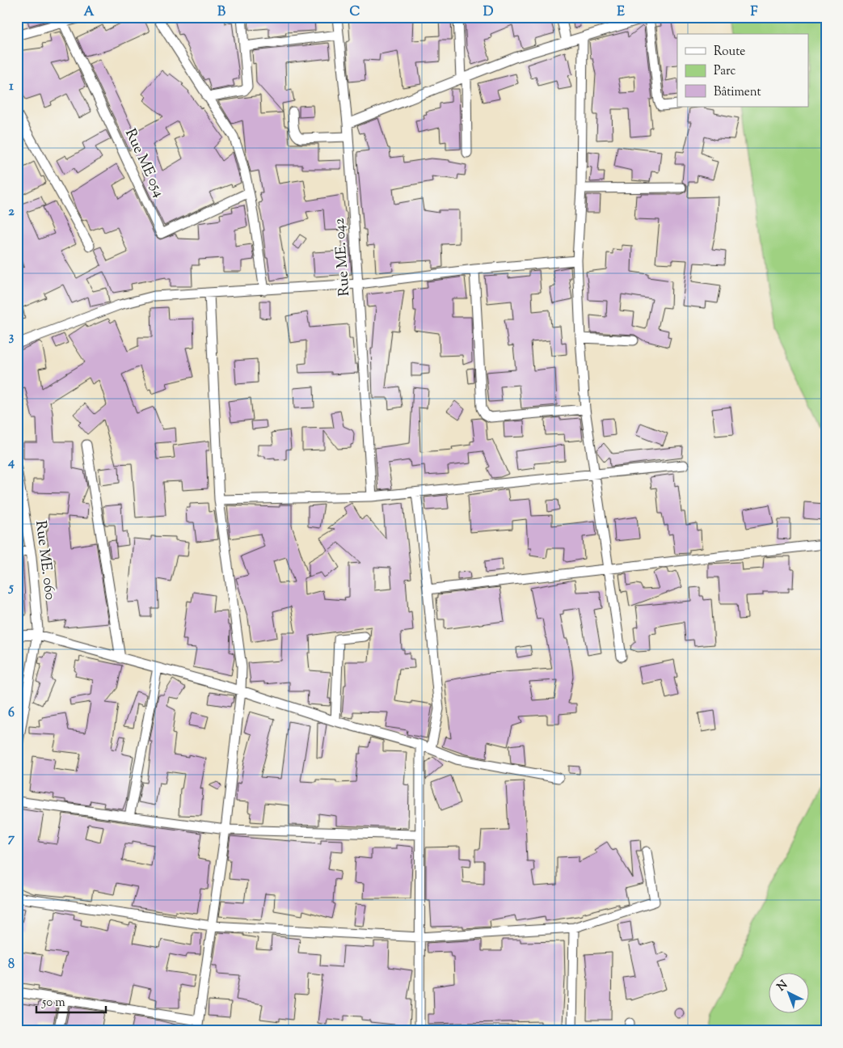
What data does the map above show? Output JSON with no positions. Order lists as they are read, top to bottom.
{
  "streets": {
    "street": ["Rue ME 054", "Rue ME. 042", "Rue ME. 060"]
  },
  "legend": ["Route", "Parc", "Bâtiment"],
  "scale_bar": "50 m",
  "north": "top left",
  "grid": {
    "columns": [
      "A",
      "B",
      "C",
      "D",
      "E",
      "F"
    ],
    "rows": [
      "1",
      "2",
      "3",
      "4",
      "5",
      "6",
      "7",
      "8"
    ]
  }
}
